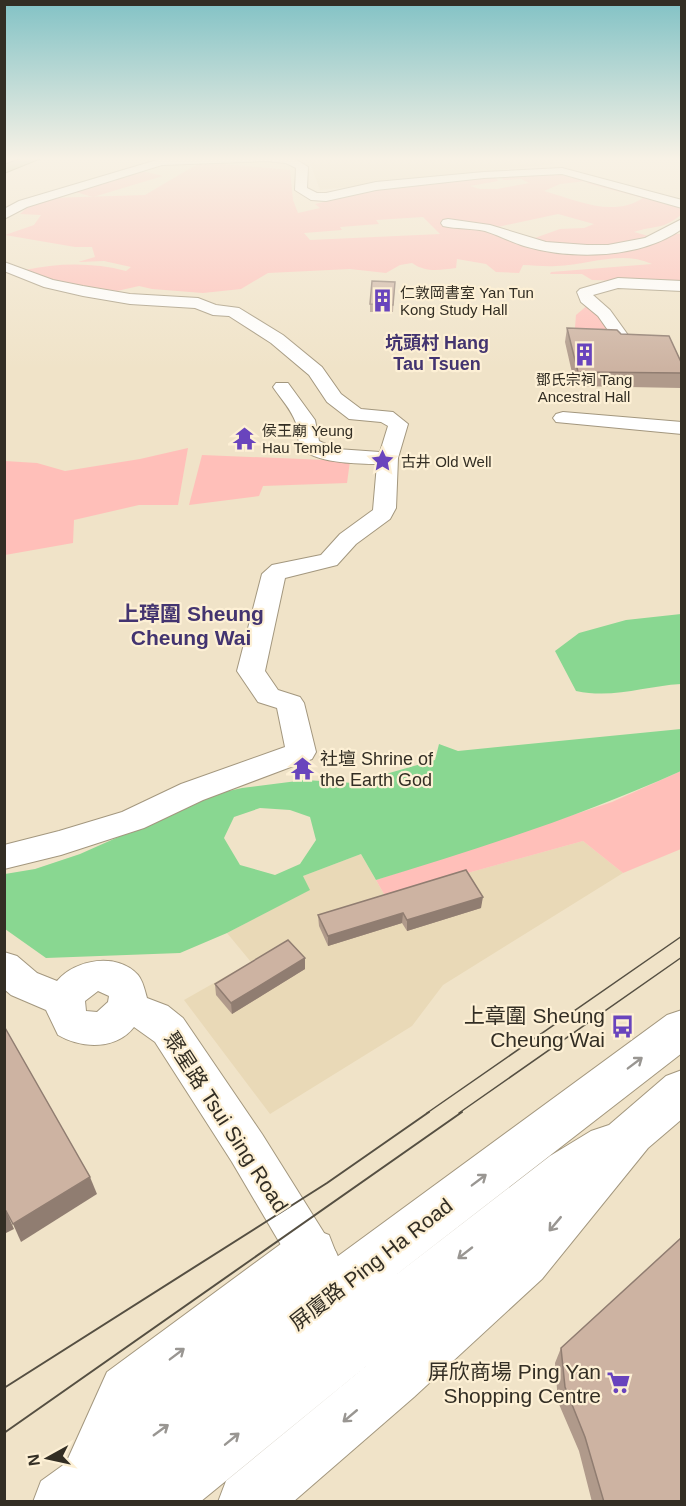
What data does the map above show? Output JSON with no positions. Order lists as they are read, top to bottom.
{
  "streets": {
    "street": ["聚星路 Tsui Sing Road", "屏廈路 Ping Ha Road"]
  },
  "crossings": [
    ["聚星路 Tsui Sing Road", "屏廈路 Ping Ha Road"]
  ],
  "districts": ["坑頭村 Hang Tau Tsuen", "上璋圍 Sheung Cheung Wai"],
  "places": {
    "building": ["仁敦岡書室 Yan Tun Kong Study Hall", "鄧氏宗祠 Tang Ancestral Hall"],
    "temple": ["侯王廟 Yeung Hau Temple", "社壇 Shrine of the Earth God"],
    "place": ["古井 Old Well"],
    "bus stop": ["上章圍 Sheung Cheung Wai"],
    "supermarket": ["屏欣商場 Ping Yan Shopping Centre"]
  },
  "north": "left"
}
